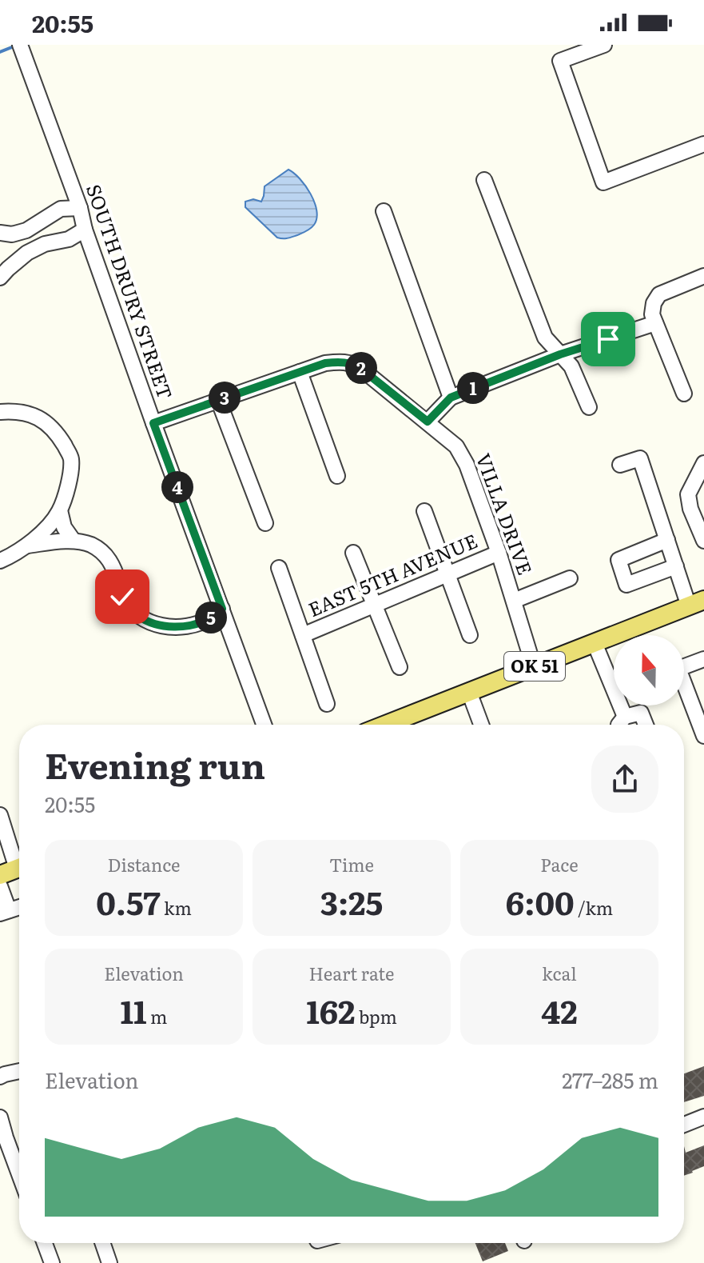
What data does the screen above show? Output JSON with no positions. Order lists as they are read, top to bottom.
{
  "streets": {
    "main road": ["OK 51"],
    "street": ["SOUTH DRURY STREET", "VILLA DRIVE", "EAST 5TH AVENUE"]
  },
  "crossings": [
    ["SOUTH DRURY STREET", "VILLA DRIVE"],
    ["VILLA DRIVE", "EAST 5TH AVENUE"],
    ["VILLA DRIVE", "OK 51"]
  ],
  "north": "top",
  "page": {
    "status": "20:55",
    "pins": [
      "2",
      "1",
      "3",
      "4",
      "5"
    ],
    "heading": ["Evening run", "20:55"],
    "stats": [
      ["Distance", "0.57 km"],
      ["Time", "3:25"],
      ["Pace", "6:00 /km"],
      ["Elevation", "11 m"],
      ["Heart rate", "162 bpm"],
      ["kcal", "42"]
    ],
    "chart": ["Elevation", "277–285 m"]
  }
}
